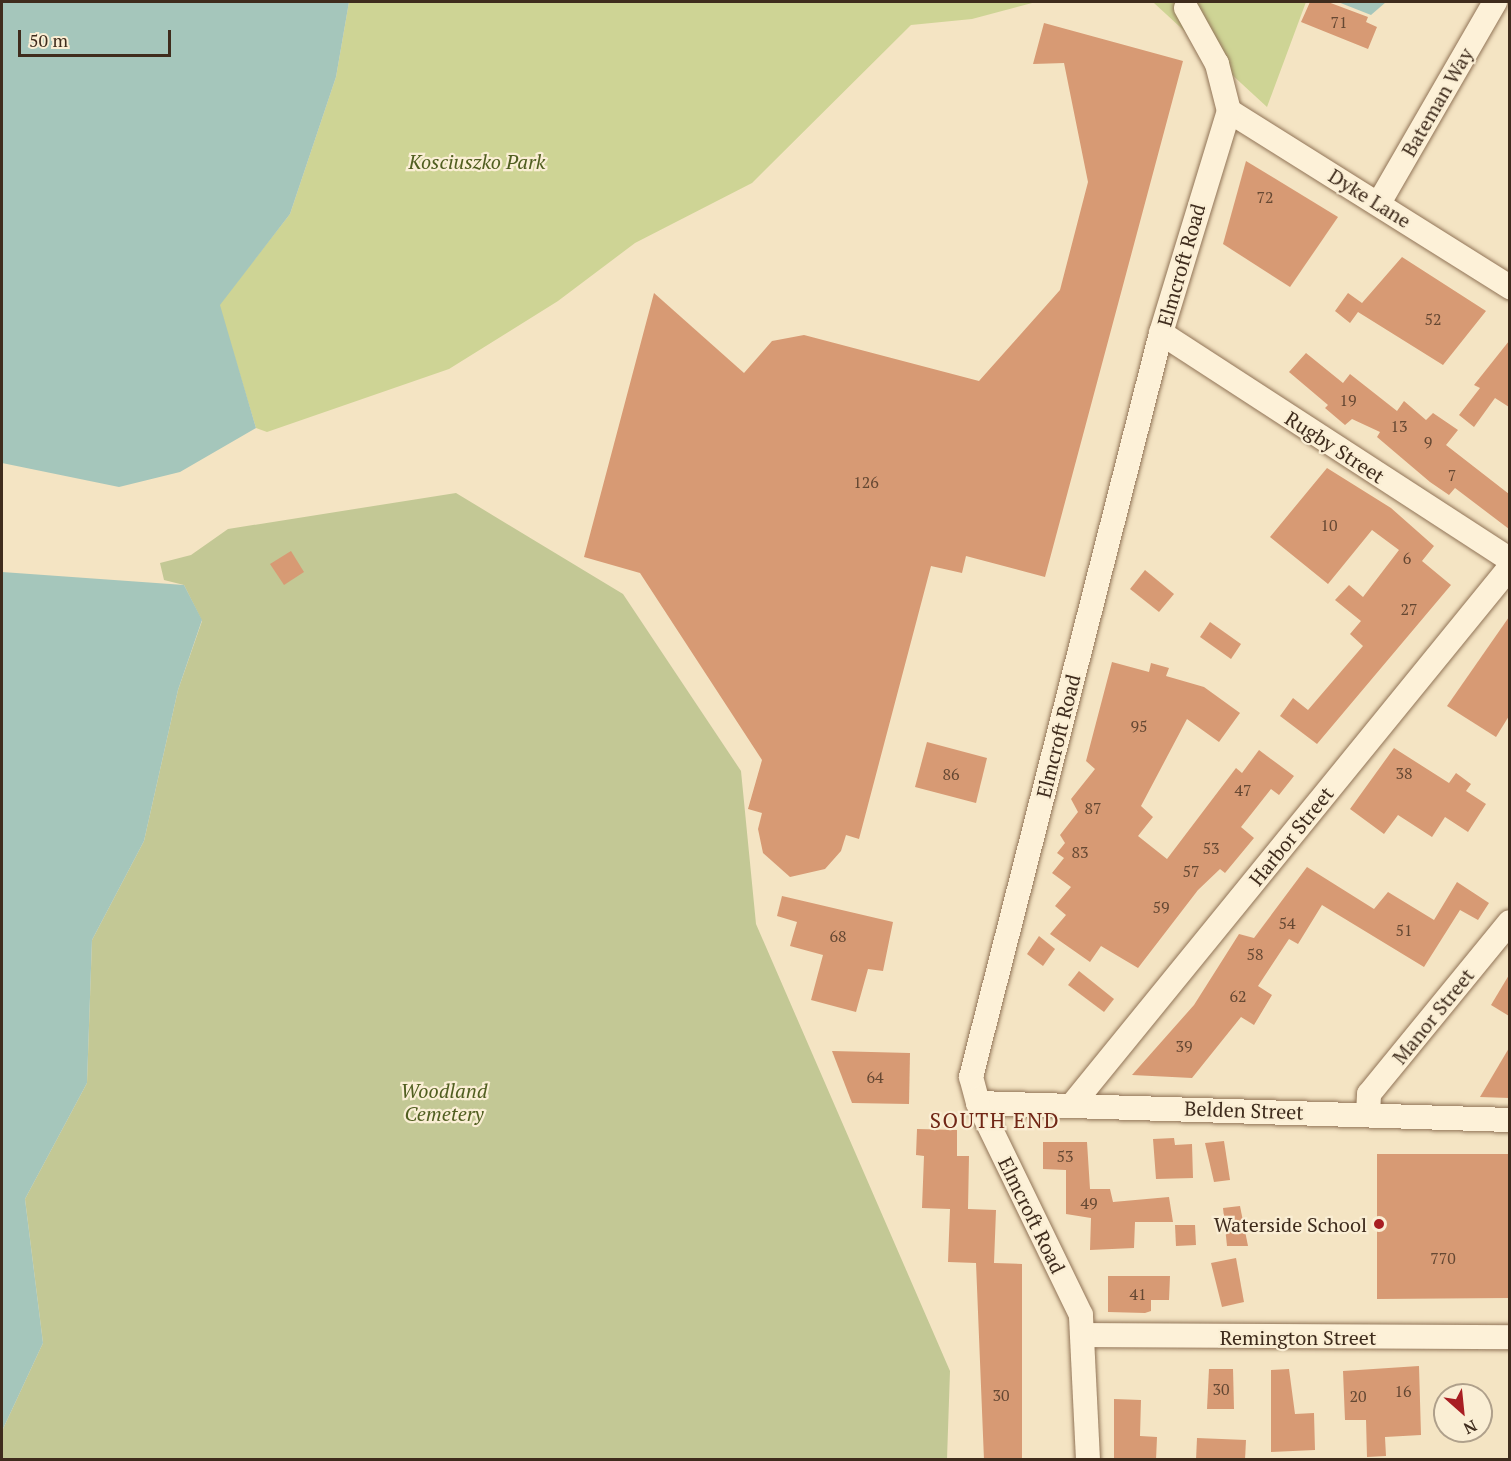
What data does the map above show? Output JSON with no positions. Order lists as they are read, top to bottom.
{
  "streets": {
    "street": [
      "Bateman Way",
      "Dyke Lane",
      "Elmcroft Road",
      "Rugby Street",
      "Harbor Street",
      "Manor Street",
      "Belden Street",
      "Remington Street"
    ]
  },
  "crossings": [
    ["Bateman Way", "Dyke Lane"],
    ["Dyke Lane", "Elmcroft Road"],
    ["Elmcroft Road", "Rugby Street"],
    ["Elmcroft Road", "Belden Street"],
    ["Elmcroft Road", "Remington Street"],
    ["Harbor Street", "Belden Street"],
    ["Manor Street", "Belden Street"]
  ],
  "districts": ["SOUTH END"],
  "parks": ["Kosciuszko Park", "Woodland Cemetery"],
  "places": ["Waterside School"],
  "house_numbers": [
    "71",
    "72",
    "52",
    "19",
    "13",
    "9",
    "7",
    "126",
    "10",
    "6",
    "27",
    "95",
    "38",
    "86",
    "47",
    "87",
    "53",
    "83",
    "57",
    "59",
    "54",
    "51",
    "68",
    "58",
    "62",
    "39",
    "64",
    "53",
    "49",
    "770",
    "41",
    "30",
    "16",
    "30",
    "20"
  ],
  "scale_bar": "50 m",
  "north": "bottom right"
}
